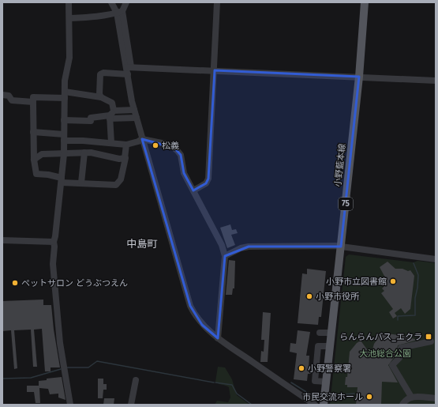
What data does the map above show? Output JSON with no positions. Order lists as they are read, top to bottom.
{
  "streets": {
    "main road": ["小野藍本線", "75"]
  },
  "districts": ["中島町"],
  "parks": ["大池総合公園"],
  "places": {
    "other": [
      "松義",
      "小野市立図書館",
      "ペットサロン どうぶつえん",
      "小野市役所",
      "小野警察署",
      "市民交流ホール"
    ],
    "transit": ["らんらんバス_エクラ"]
  }
}
